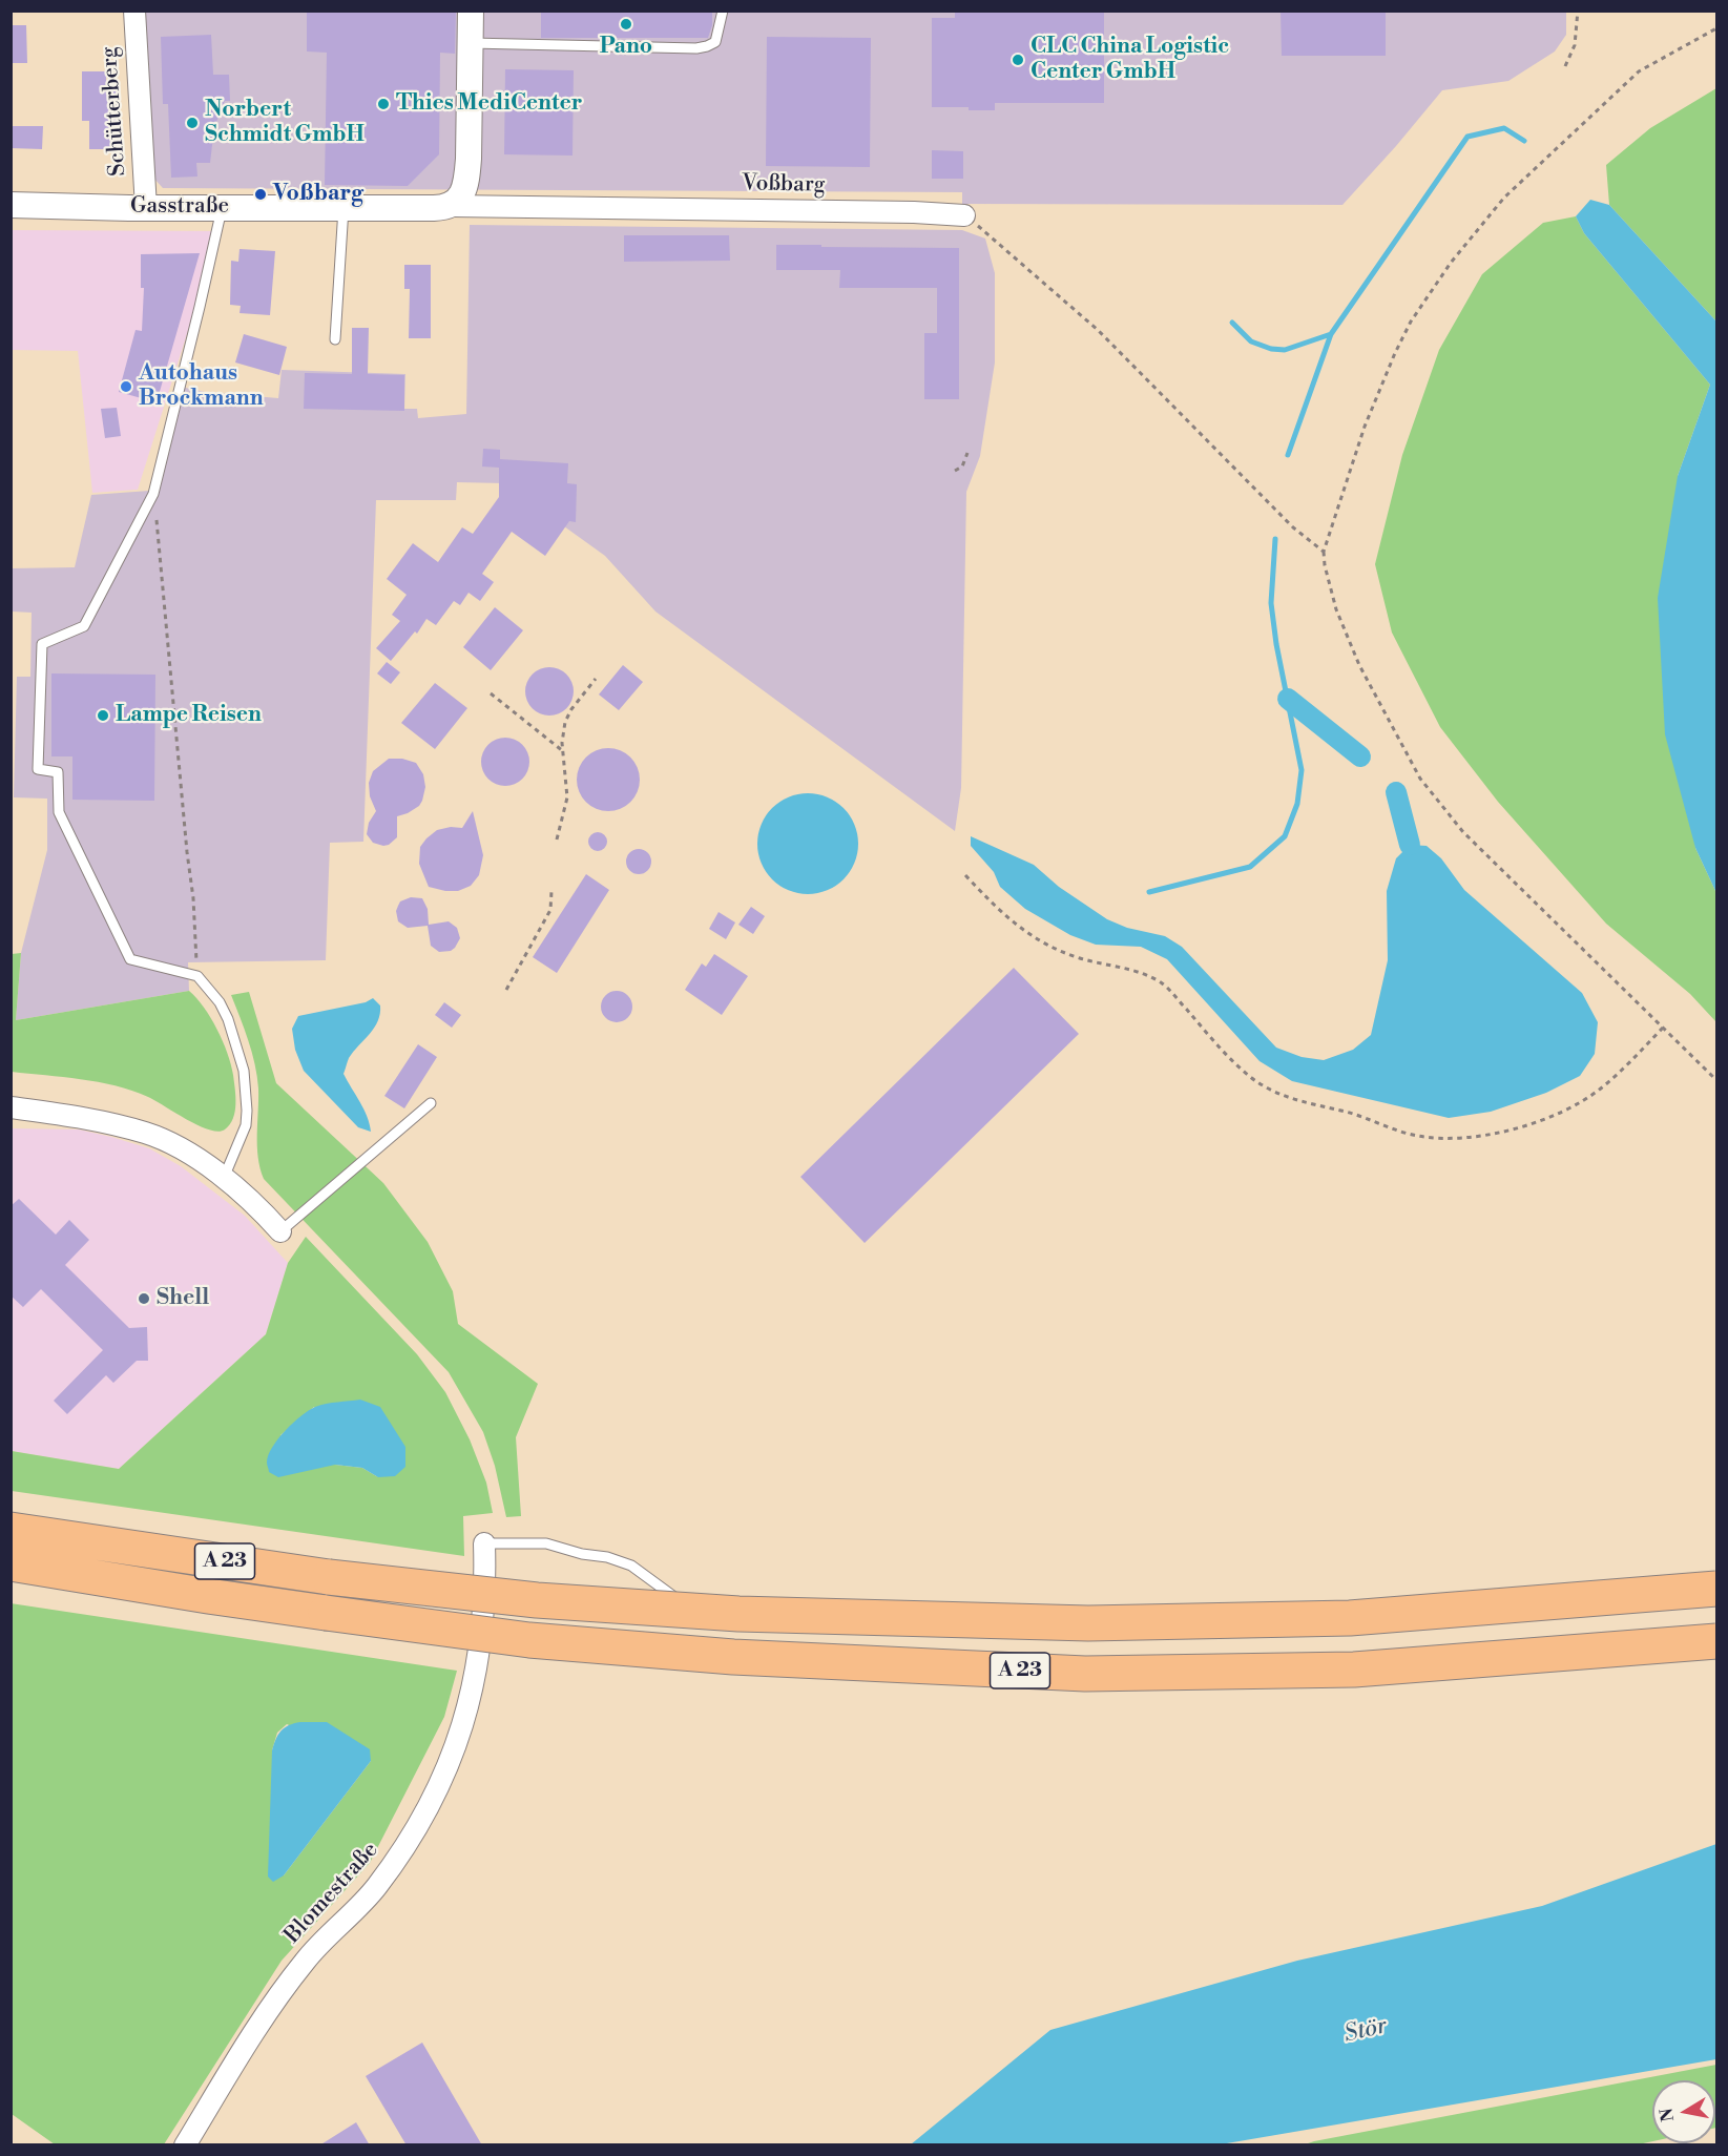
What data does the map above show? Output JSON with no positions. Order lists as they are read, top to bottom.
{
  "streets": {
    "highway": ["A 23"],
    "street": [
      "Schütterberg",
      "Voßbarg",
      "Gasstraße",
      "Blomestraße"
    ]
  },
  "crossings": [
    ["Schütterberg", "Gasstraße"],
    ["Voßbarg", "Gasstraße"]
  ],
  "water": ["Stör"],
  "places": [
    "Pano",
    "CLC China Logistic Center GmbH",
    "Thies MediCenter",
    "Norbert Schmidt GmbH",
    "Voßbarg",
    "Autohaus Brockmann",
    "Lampe Reisen",
    "Shell"
  ],
  "north": "left"
}
